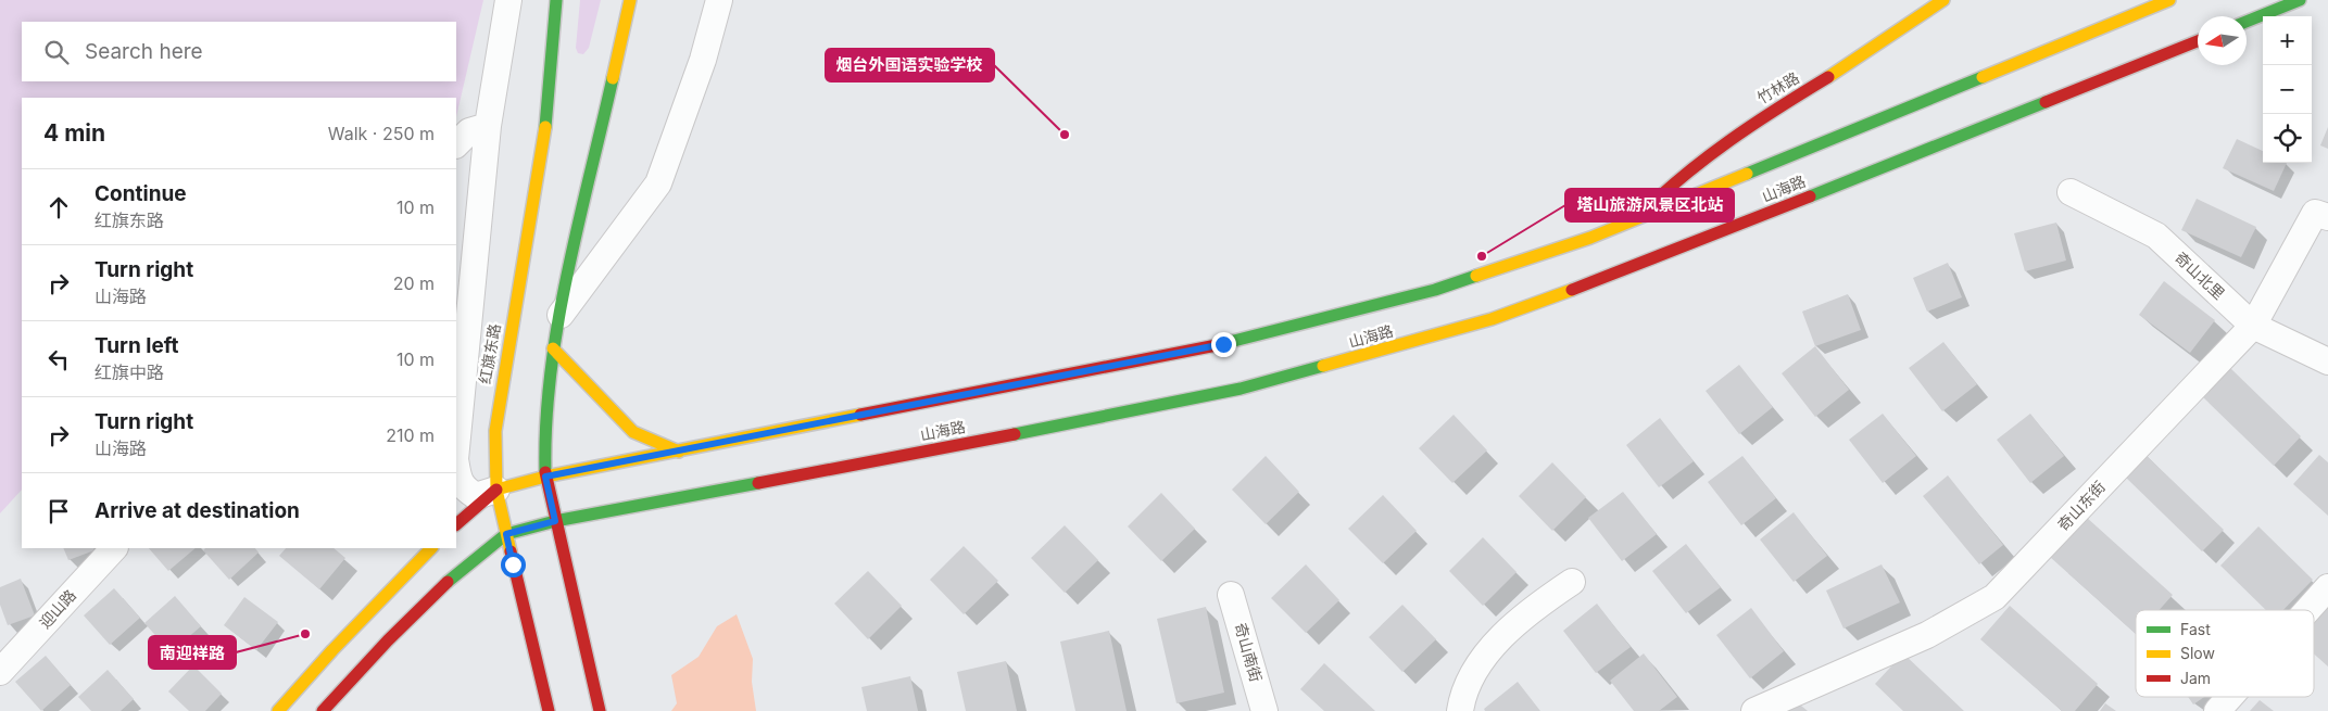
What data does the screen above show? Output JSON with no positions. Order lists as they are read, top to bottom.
{
  "streets": {
    "main road": ["竹林路", "山海路", "红旗东路"],
    "street": [
      "奇山北里",
      "奇山东街",
      "迎山路",
      "奇山南街"
    ]
  },
  "crossings": [
    ["竹林路", "山海路"],
    ["山海路", "红旗东路"],
    ["奇山北里", "奇山东街"]
  ],
  "places": ["烟台外国语实验学校", "塔山旅游风景区北站", "南迎祥路"],
  "legend": ["Fast", "Slow", "Jam"],
  "north": "left",
  "page": {
    "map_buttons": ["+", "−"],
    "search": "Search here",
    "heading": ["4 min", "Walk · 250 m"],
    "list": [
      ["Continue", "红旗东路", "10 m"],
      ["Turn right", "山海路", "20 m"],
      ["Turn left", "红旗中路", "10 m"],
      ["Turn right", "山海路", "210 m"],
      "Arrive at destination"
    ]
  }
}
